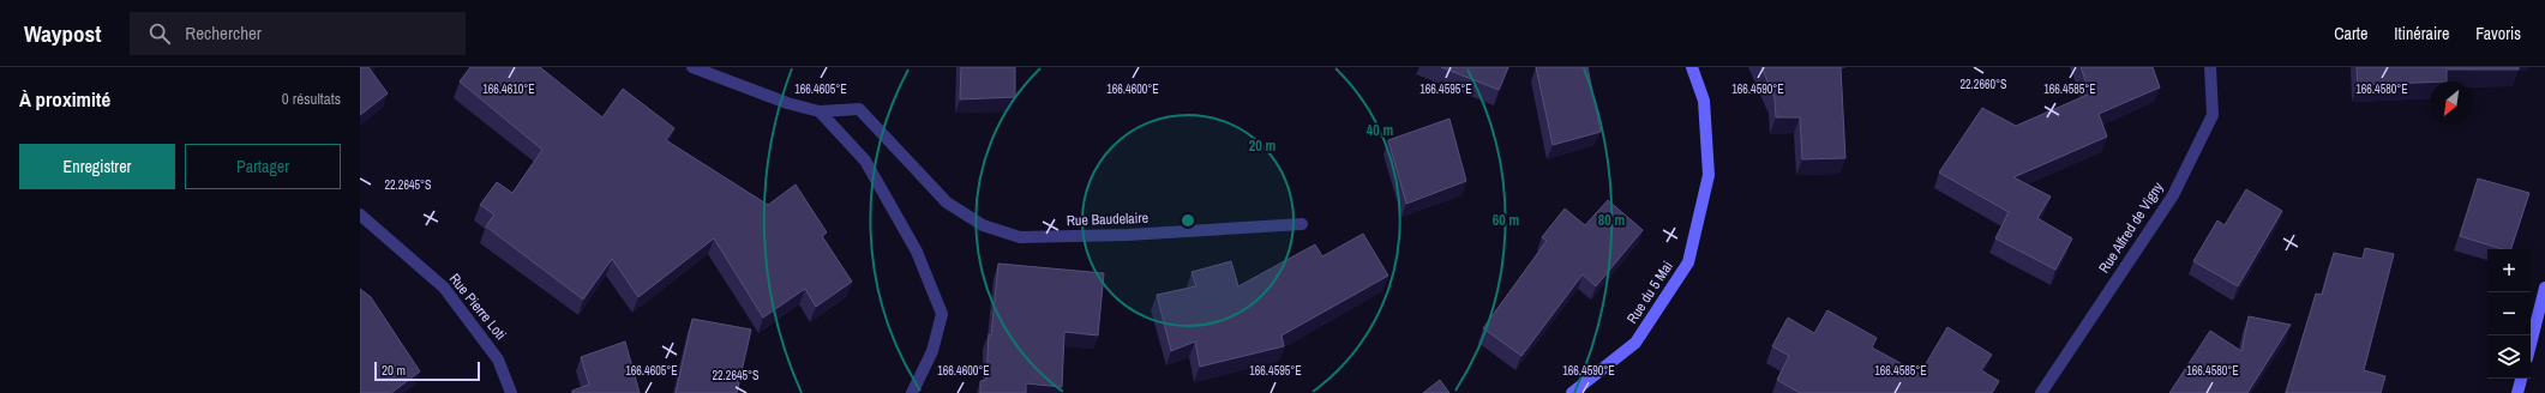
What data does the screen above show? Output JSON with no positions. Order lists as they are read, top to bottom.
{
  "streets": {
    "main road": ["Rue du 5 Mai"],
    "street": ["Rue Baudelaire", "Rue Alfred de Vigny", "Rue Pierre Loti"]
  },
  "scale_bar": "20 m",
  "north": "bottom left",
  "page": {
    "header": "Waypost",
    "search": "Rechercher",
    "nav": ["Carte", "Itinéraire", "Favoris"],
    "heading": ["À proximité", "0 résultats"],
    "buttons": ["Enregistrer", "Partager"],
    "map_buttons": ["+", "−"],
    "scale": "20 m"
  },
  "coordinates": [
    "22.2660°S",
    "166.4610°E",
    "166.4605°E",
    "166.4600°E",
    "166.4595°E",
    "166.4590°E",
    "166.4585°E",
    "166.4580°E",
    "22.2645°S"
  ],
  "rings": [
    "40 m",
    "20 m",
    "60 m",
    "80 m"
  ]
}
